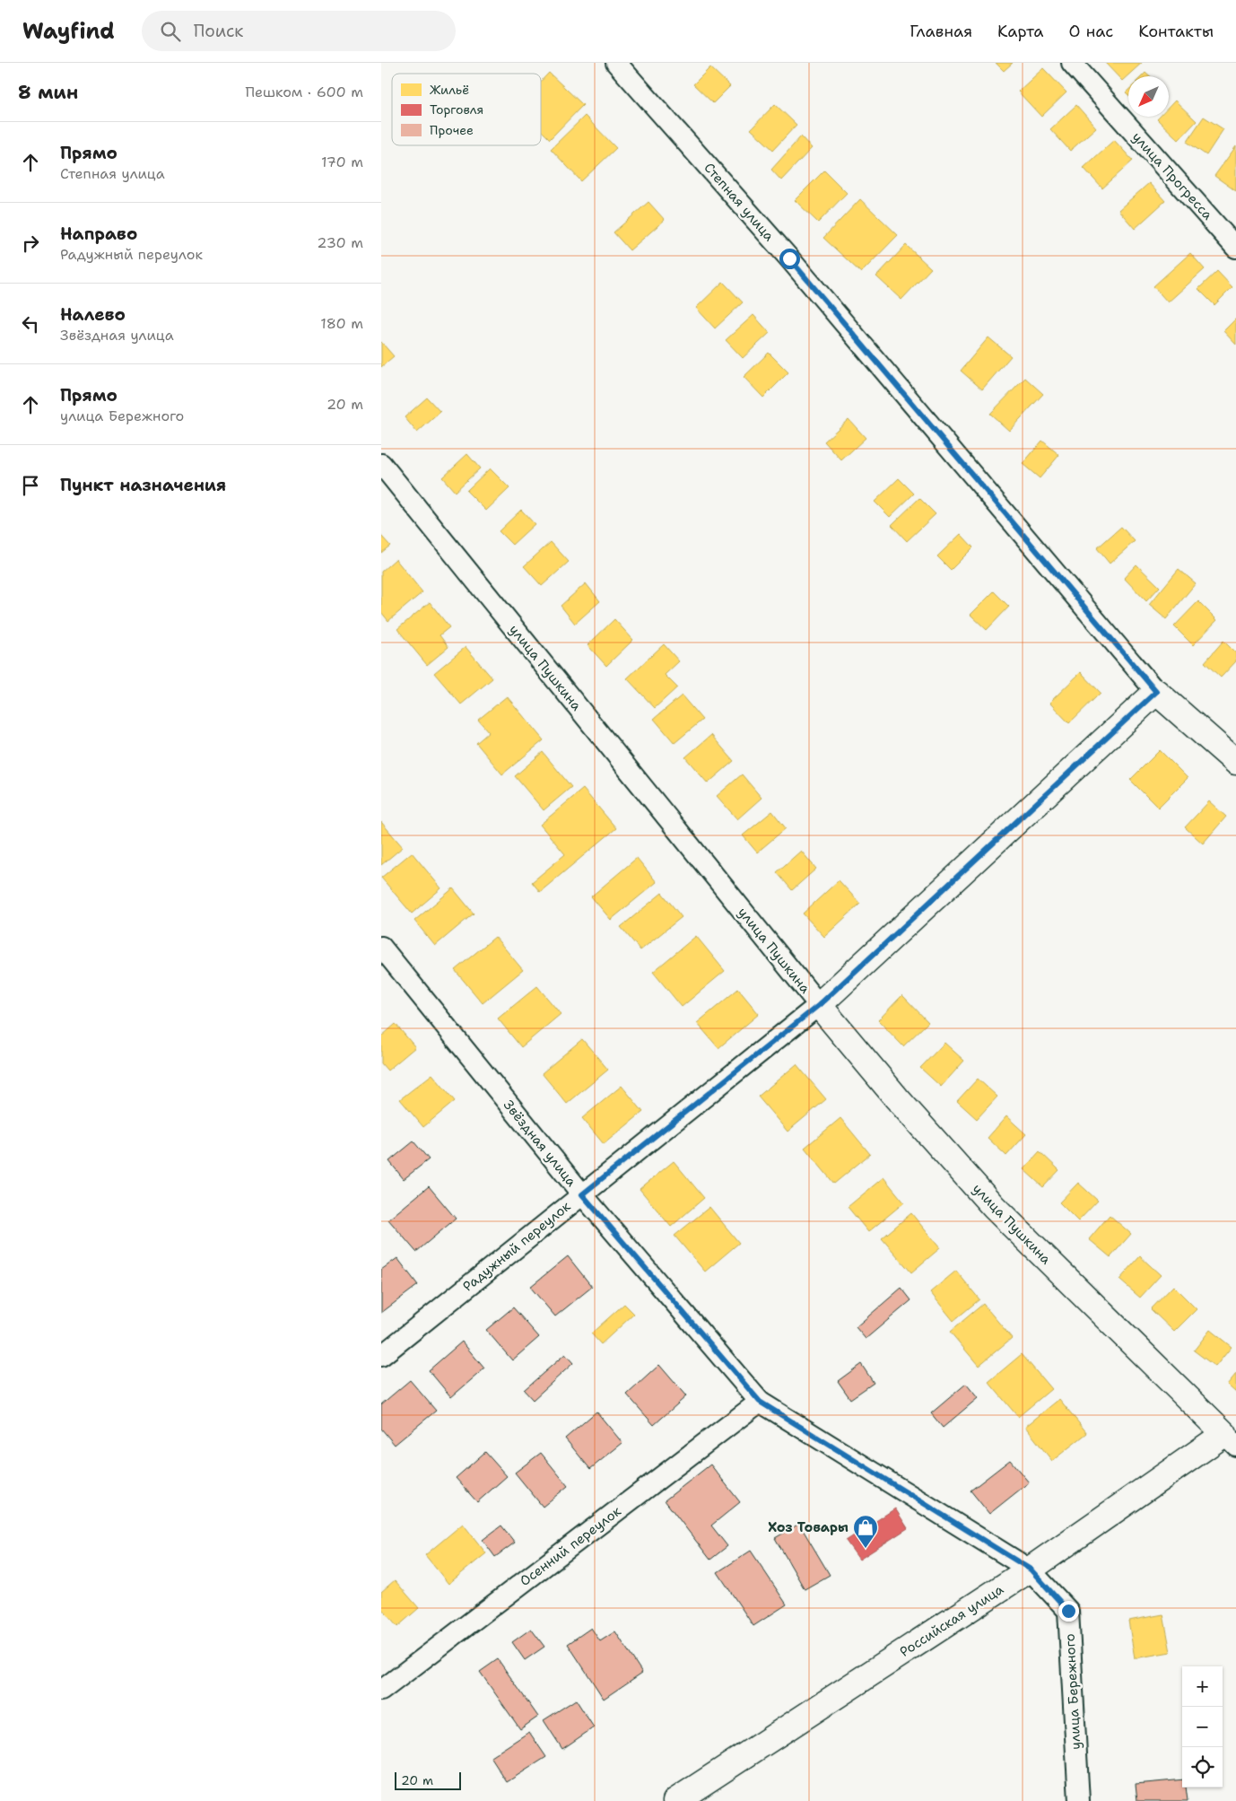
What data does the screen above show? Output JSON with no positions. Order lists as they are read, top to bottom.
{
  "streets": {
    "street": [
      "улица Прогресса",
      "Степная улица",
      "улица Пушкина",
      "Звёздная улица",
      "Радужный переулок",
      "Осенний переулок",
      "Российская улица",
      "улица Бережного"
    ]
  },
  "crossings": [
    ["Степная улица", "Радужный переулок"],
    ["улица Пушкина", "Радужный переулок"],
    ["улица Пушкина", "Российская улица"],
    ["Звёздная улица", "Радужный переулок"],
    ["Звёздная улица", "Осенний переулок"],
    ["Звёздная улица", "Российская улица"],
    ["Звёздная улица", "улица Бережного"],
    ["Российская улица", "улица Бережного"]
  ],
  "places": {
    "shop": ["Хоз Товары"]
  },
  "legend": ["Жильё", "Торговля", "Прочее"],
  "scale_bar": "20 m",
  "north": "bottom left",
  "page": {
    "header": "Wayfind",
    "search": "Поиск",
    "nav": [
      "Главная",
      "Карта",
      "О нас",
      "Контакты"
    ],
    "heading": ["8 мин", "Пешком · 600 m"],
    "list": [
      ["Прямо", "Степная улица", "170 m"],
      ["Направо", "Радужный переулок", "230 m"],
      ["Налево", "Звёздная улица", "180 m"],
      ["Прямо", "улица Бережного", "20 m"],
      "Пункт назначения"
    ],
    "map_buttons": ["+", "−"],
    "scale": "20 m"
  }
}
